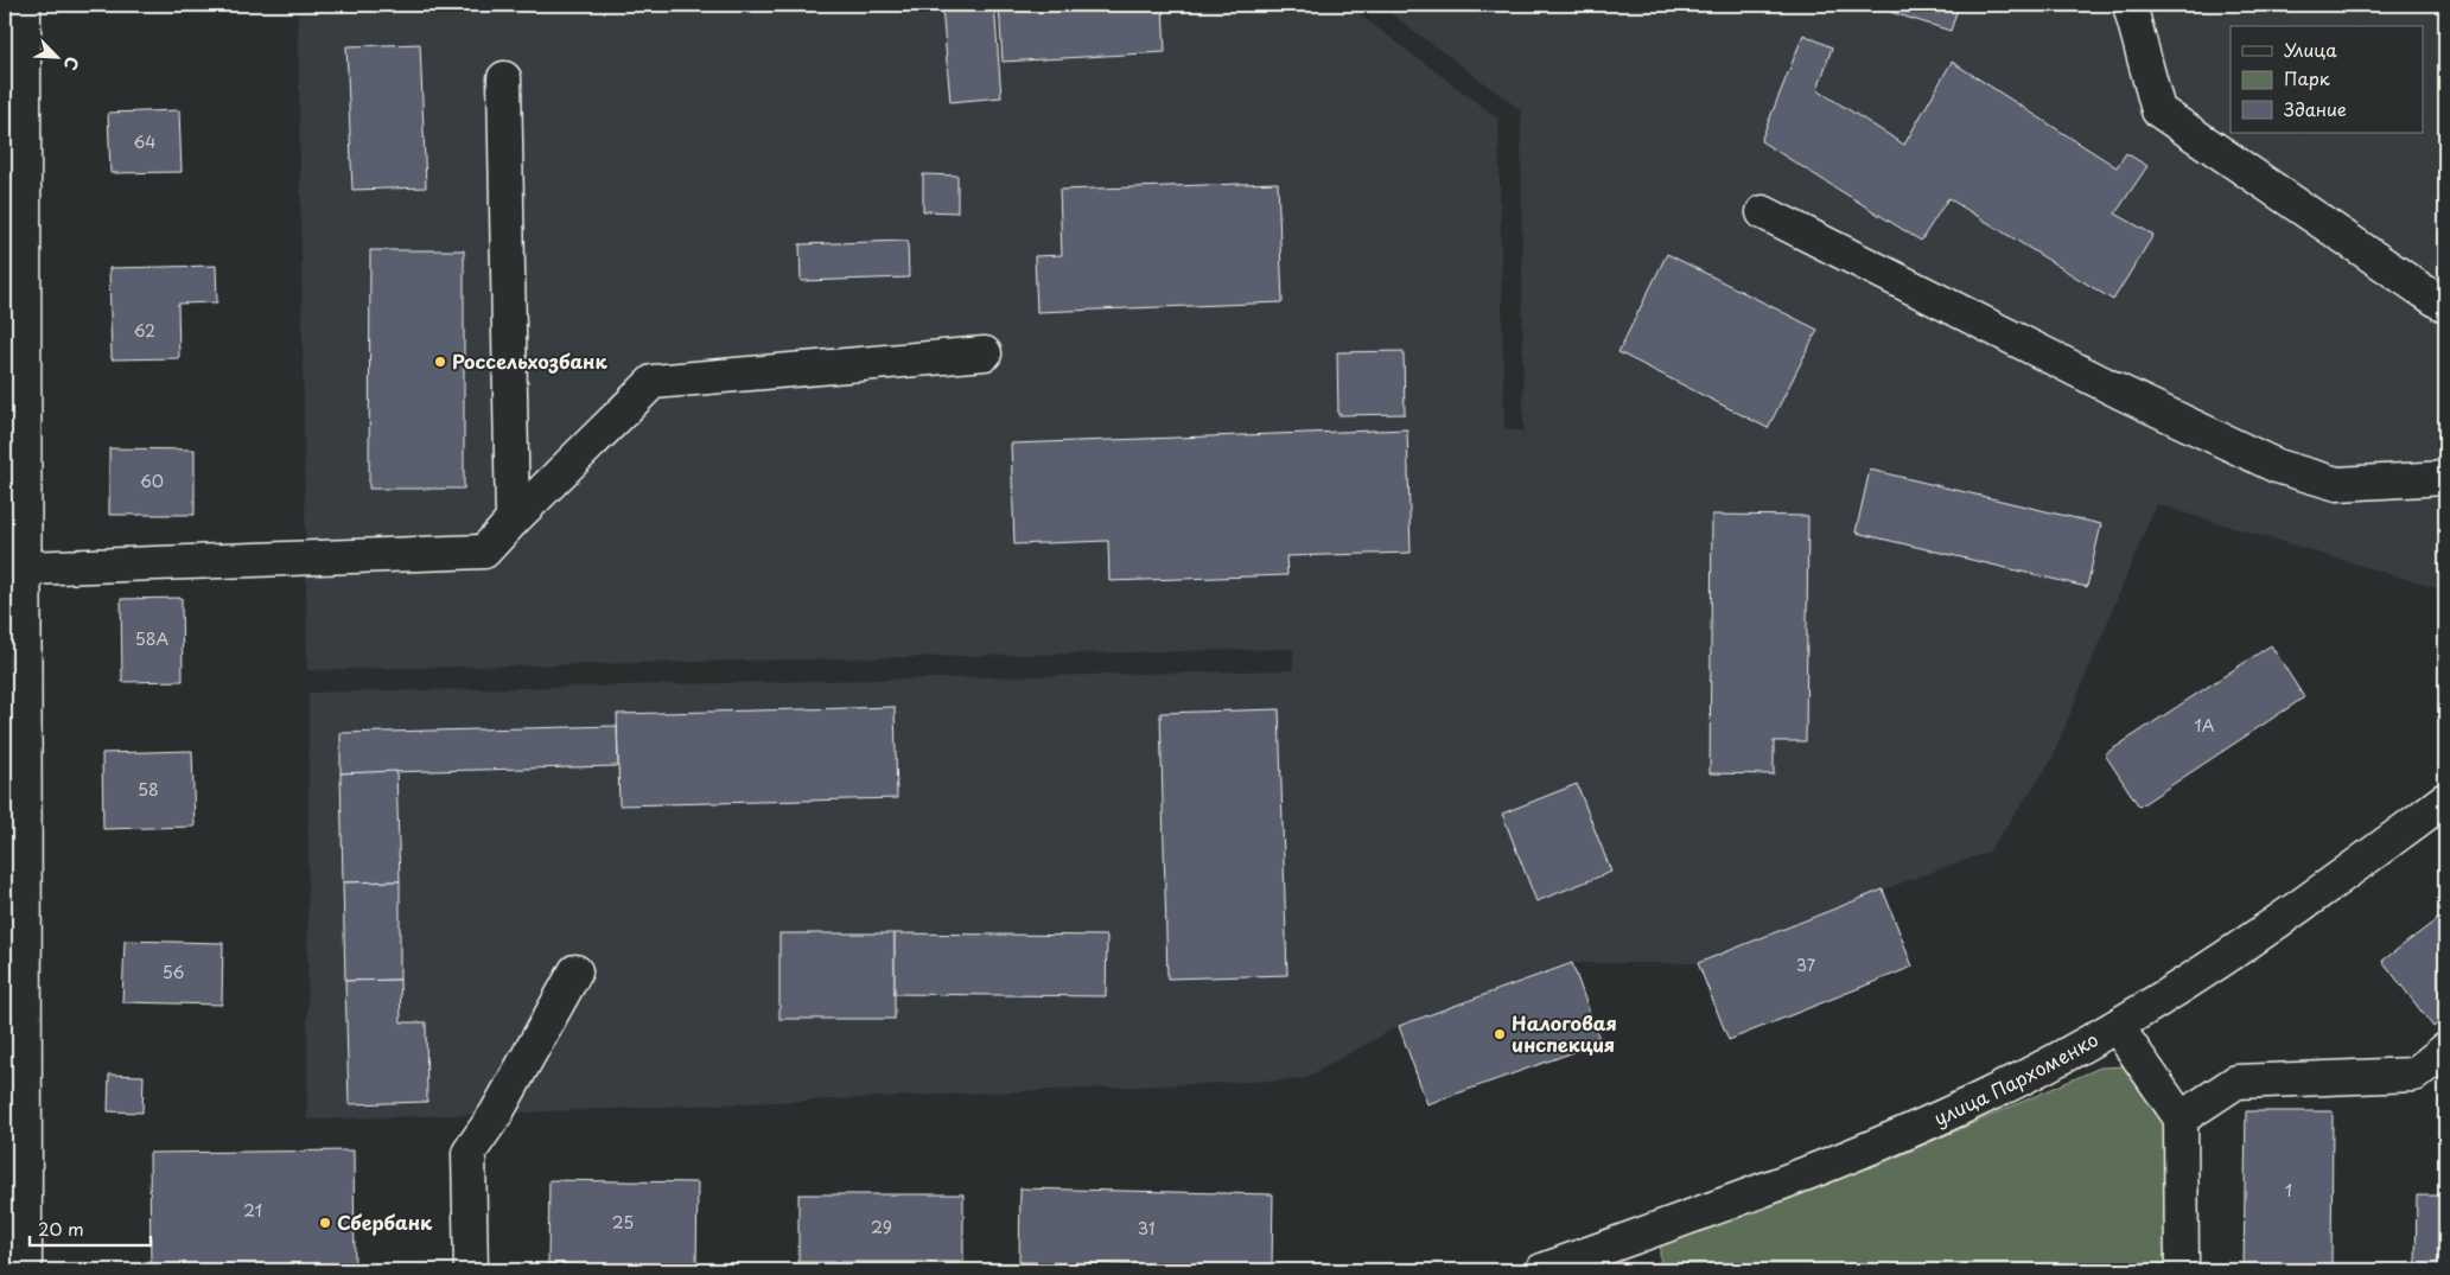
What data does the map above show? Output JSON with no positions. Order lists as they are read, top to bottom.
{
  "streets": {
    "street": ["улица Пархоменко"]
  },
  "places": ["Россельхозбанк", "Налоговая инспекция", "Сбербанк"],
  "house_numbers": [
    "64",
    "62",
    "60",
    "58А",
    "1А",
    "58",
    "37",
    "56",
    "1",
    "21",
    "25",
    "29",
    "31"
  ],
  "legend": ["Улица", "Парк", "Здание"],
  "scale_bar": "20 m",
  "north": "bottom right"
}
